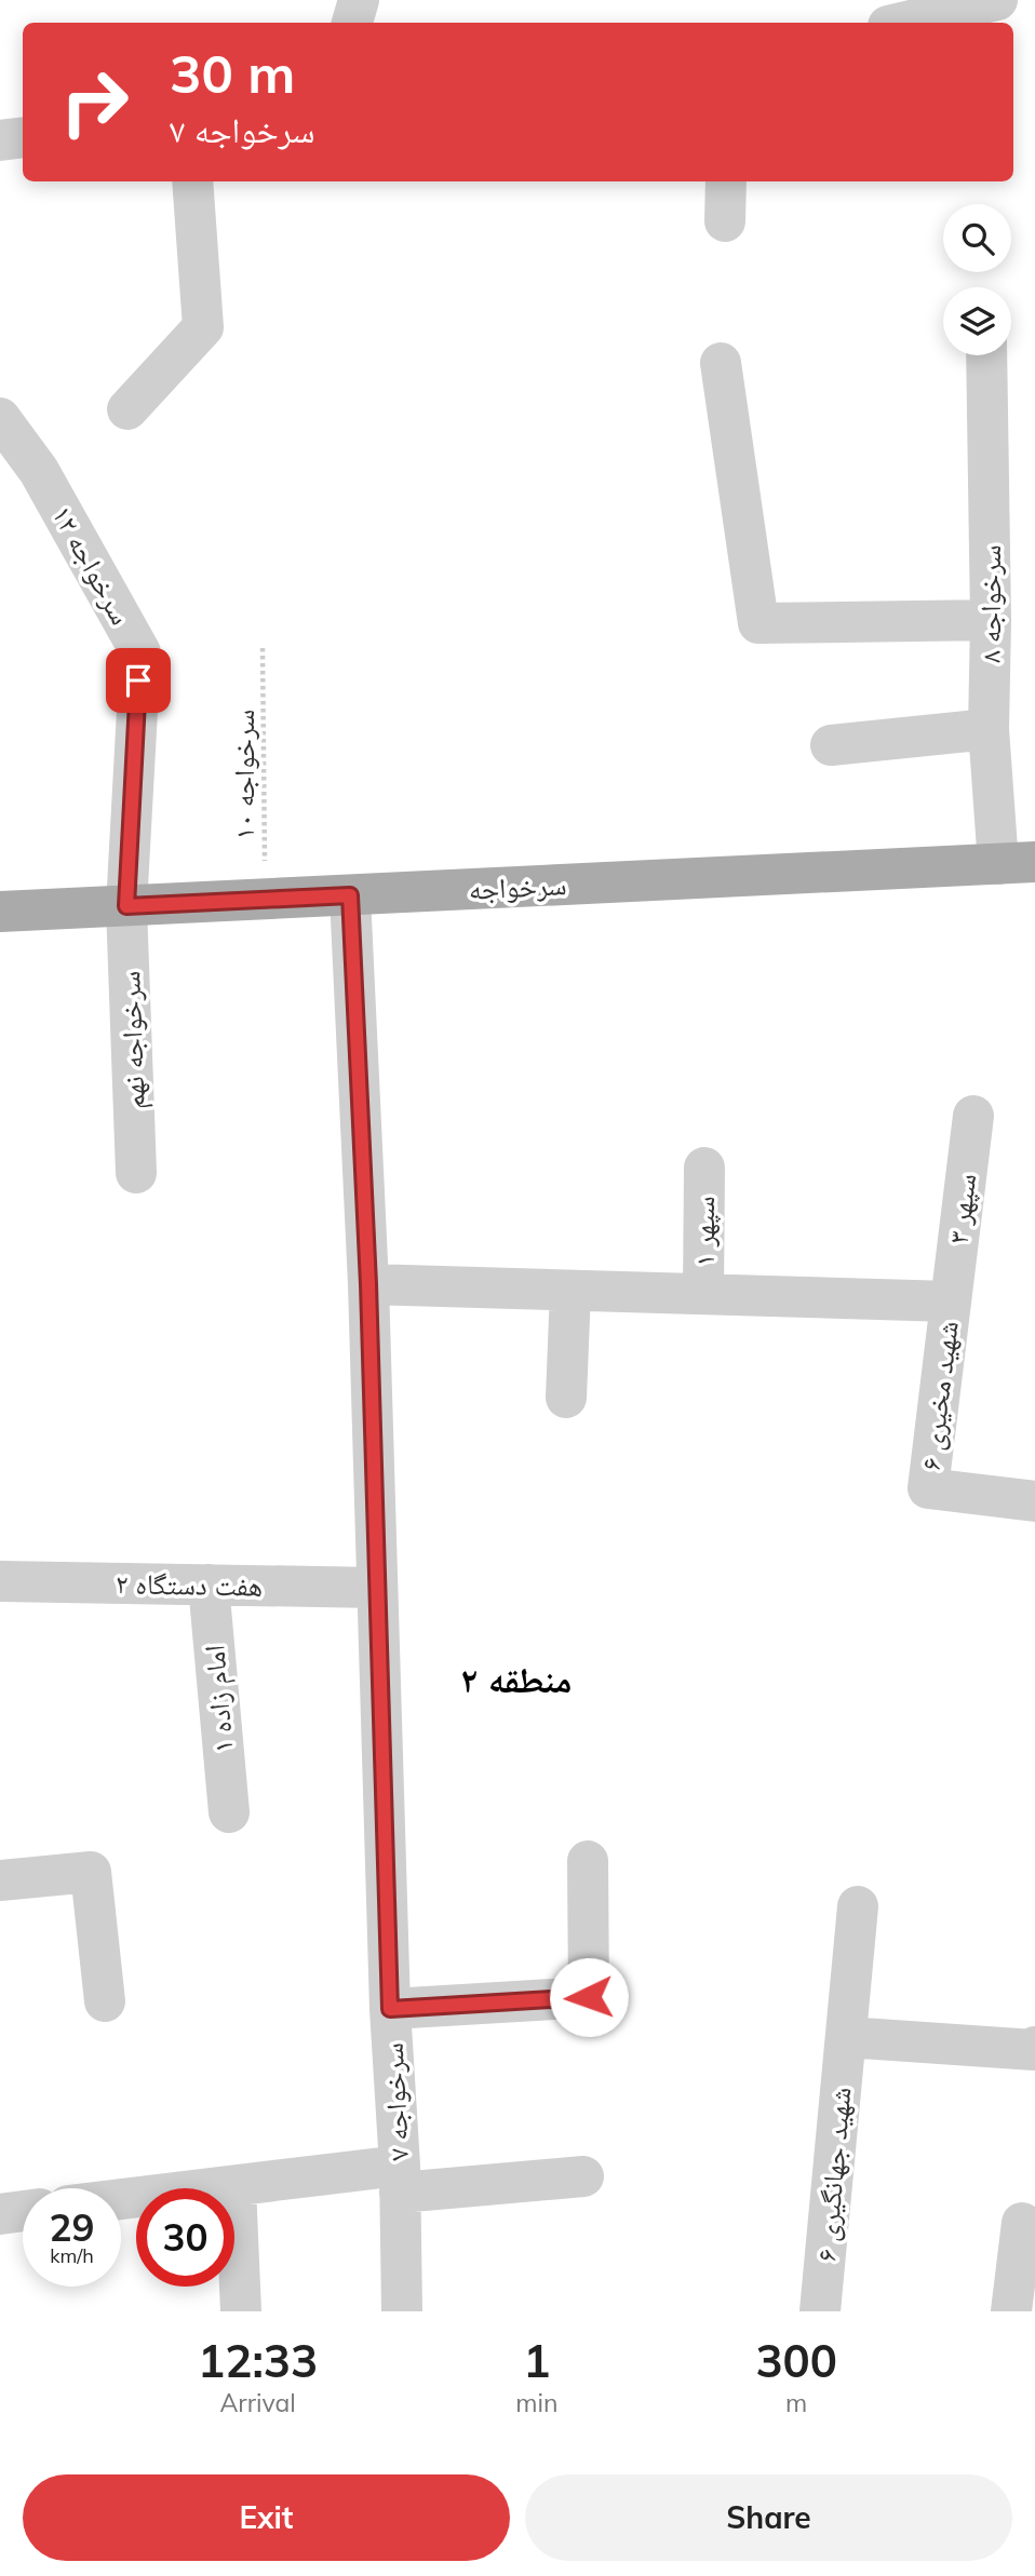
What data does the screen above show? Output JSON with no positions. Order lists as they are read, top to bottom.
{
  "streets": {
    "main road": ["سرخواجه"],
    "street": [
      "۱۲ سرخواجه",
      "۸ سرخواجه",
      "سرخواجه نهم",
      "۳ سپهر",
      "۱ سپهر",
      "شهید مخیری ۶",
      "هفت دستگاه ۲",
      "۱ امام زاده",
      "سرخواجه ۷",
      "۶ شهید جهانگیری"
    ],
    "path": ["۱۰ سرخواجه"]
  },
  "crossings": [
    ["۱۲ سرخواجه", "سرخواجه"],
    ["۱۲ سرخواجه", "سرخواجه نهم"],
    ["۸ سرخواجه", "سرخواجه"],
    ["۱۰ سرخواجه", "سرخواجه"],
    ["سرخواجه", "سرخواجه نهم"],
    ["سرخواجه", "سرخواجه ۷"],
    ["۳ سپهر", "شهید مخیری ۶"],
    ["هفت دستگاه ۲", "۱ امام زاده"],
    ["هفت دستگاه ۲", "سرخواجه ۷"]
  ],
  "districts": ["منطقه ۲"],
  "page": {
    "turn": ["30 m", "سرخواجه ۷"],
    "speed": "29 km/h",
    "limit": "30",
    "eta": [
      "12:33",
      "Arrival",
      "1",
      "min",
      "300",
      "m"
    ],
    "buttons": ["Exit", "Share"]
  }
}
